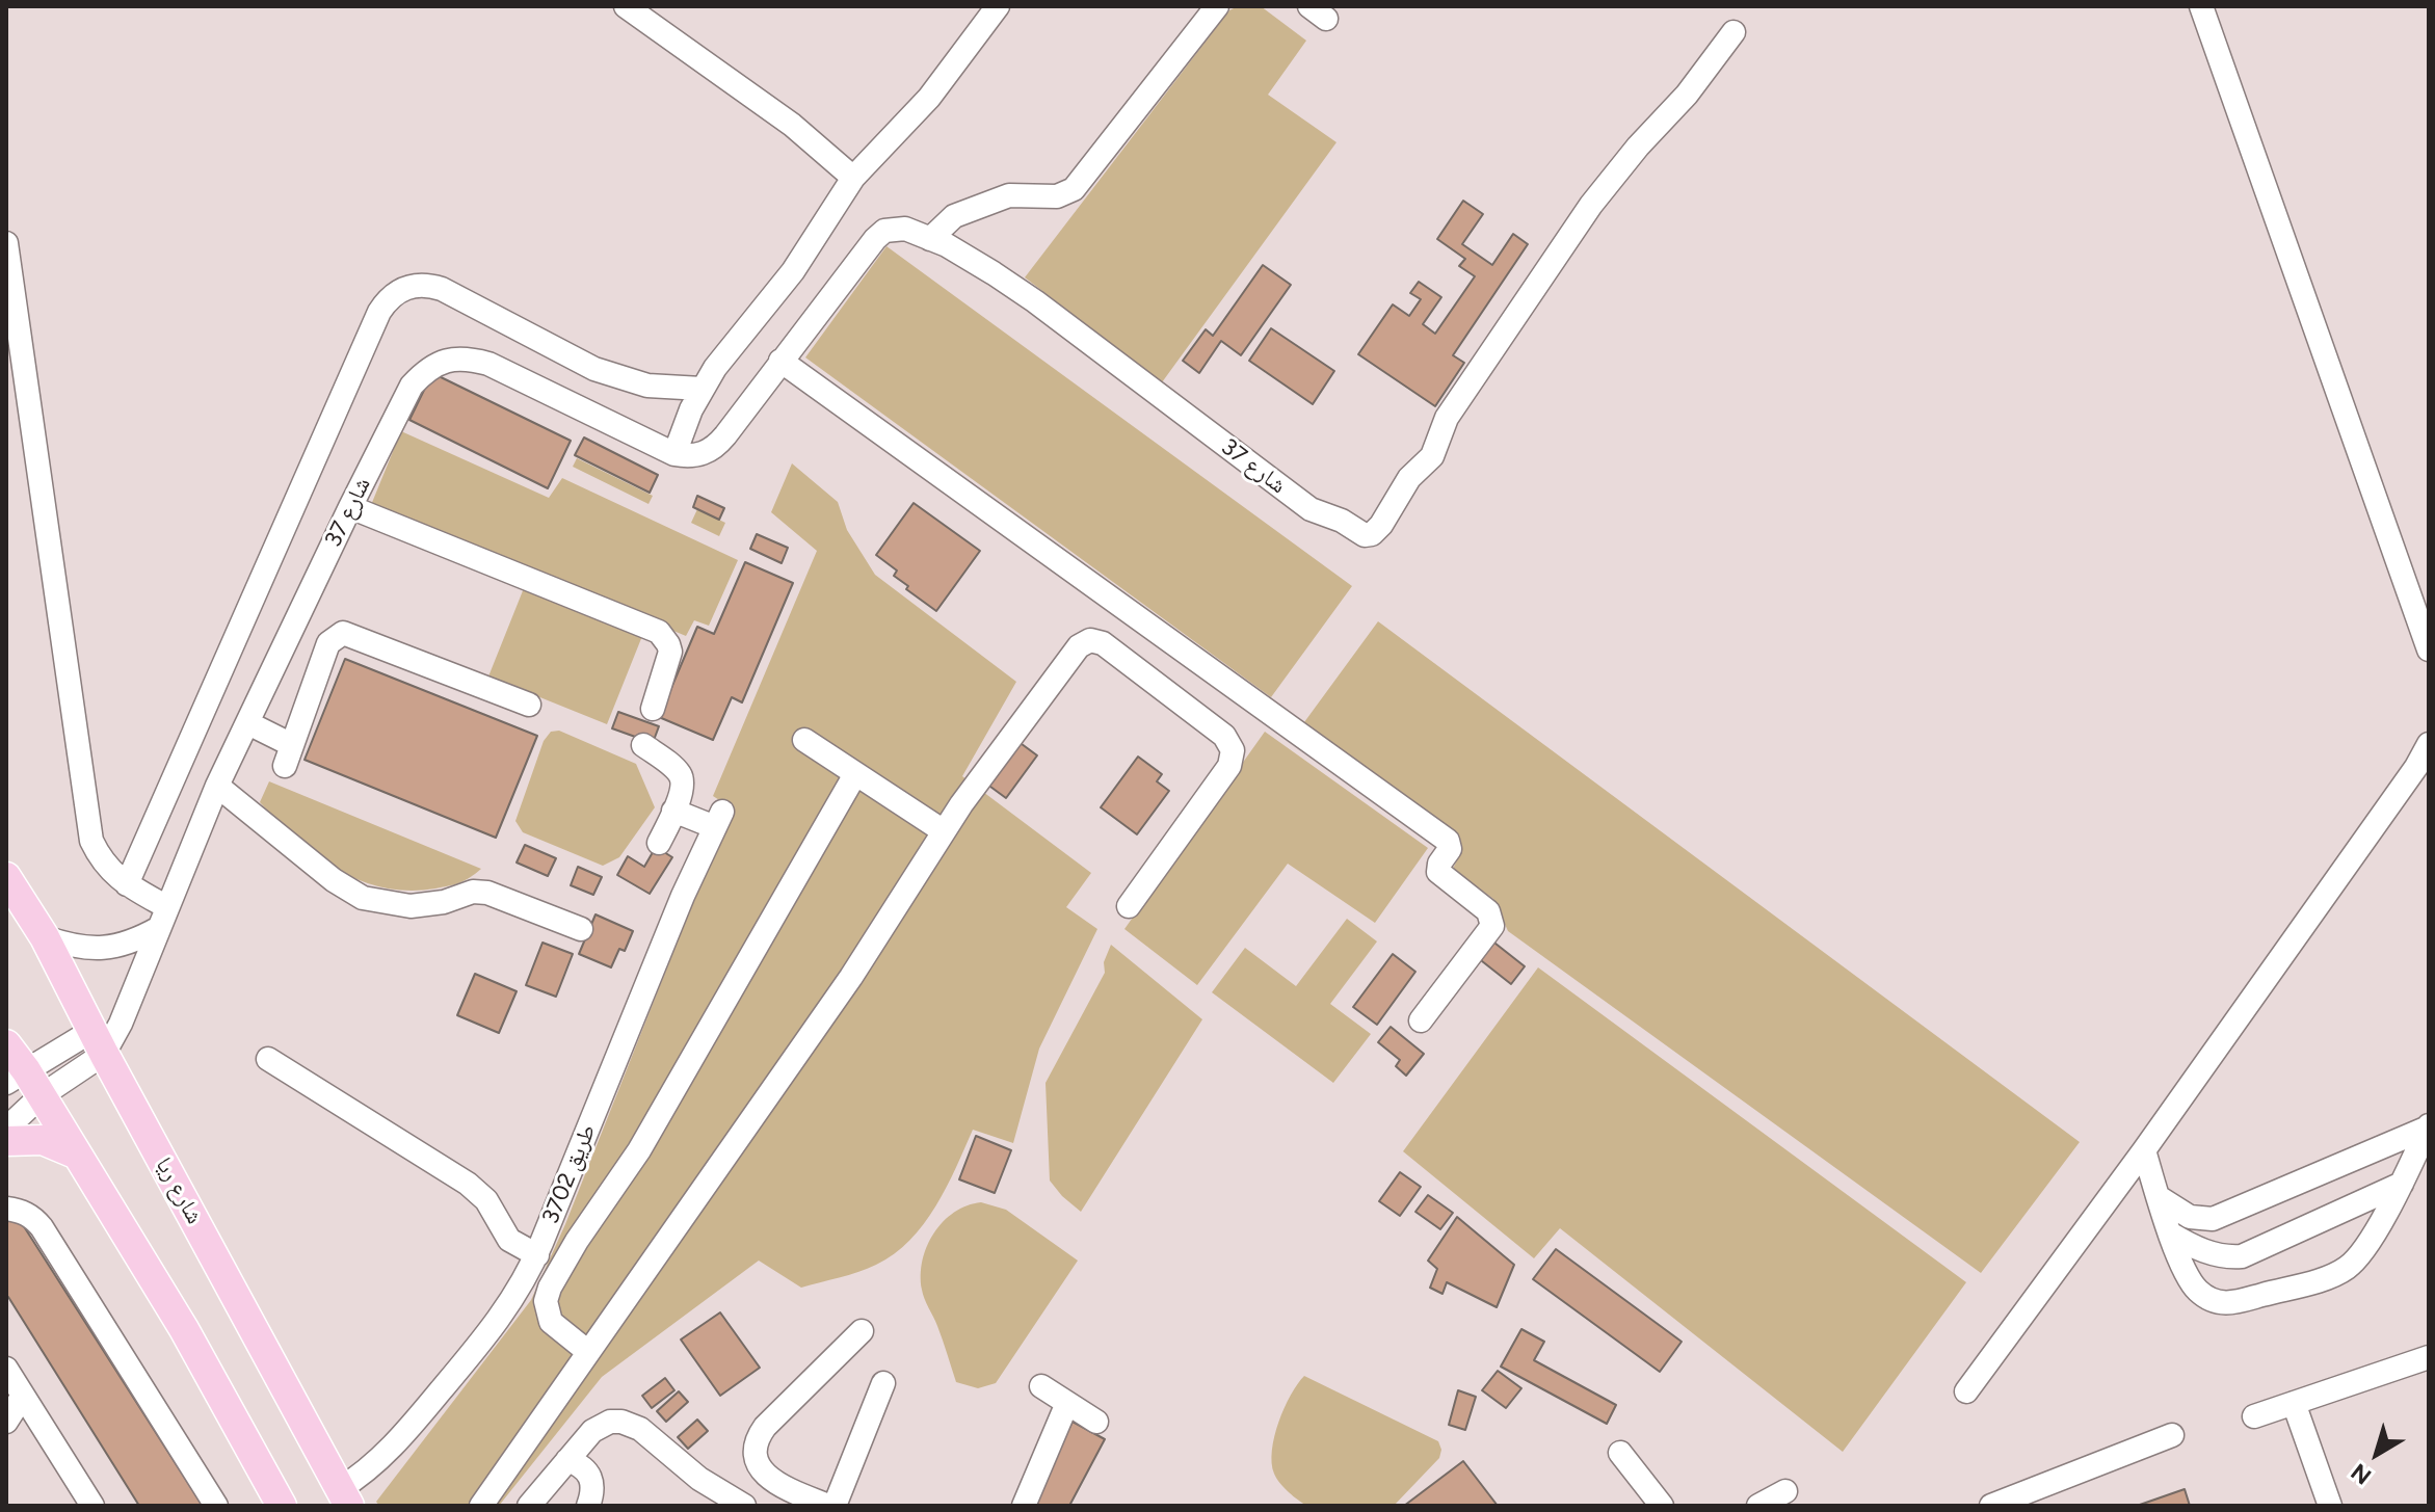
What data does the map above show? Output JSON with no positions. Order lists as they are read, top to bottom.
{
  "streets": {
    "main road": ["شارع ريا"],
    "street": ["شارع 37", "طريق 3702"]
  },
  "crossings": [
    ["شارع 37", "شارع ريا"],
    ["طريق 3702", "شارع ريا"]
  ],
  "north": "bottom left"
}
